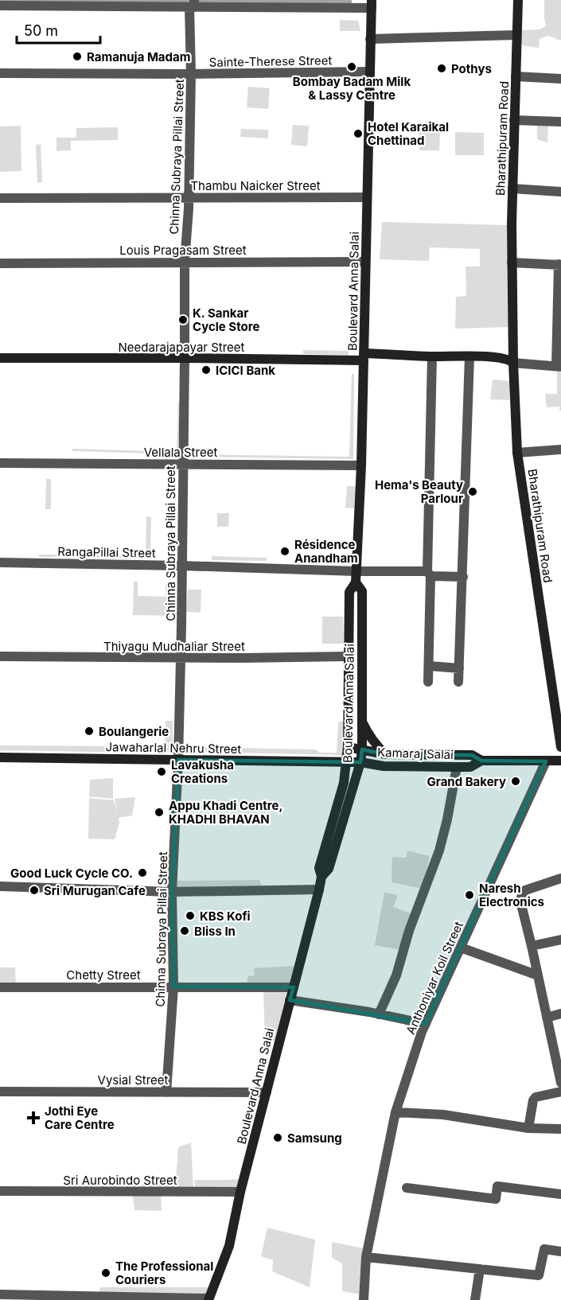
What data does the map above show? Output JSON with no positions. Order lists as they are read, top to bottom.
{
  "streets": {
    "main road": [
      "Bharathipuram Road",
      "Boulevard Anna Salai",
      "Needarajapayar Street",
      "Jawaharlal Nehru Street",
      "Kamaraj Salai"
    ],
    "street": [
      "Sainte-Therese Street",
      "Chinna Subraya Pillai Street",
      "Thambu Naicker Street",
      "Louis Pragasam Street",
      "Vellala Street",
      "RangaPillai Street",
      "Thiyagu Mudhaliar Street",
      "Chetty Street",
      "Anthoniyar Koil Street",
      "Vysial Street",
      "Sri Aurobindo Street"
    ]
  },
  "crossings": [
    ["Sainte-Therese Street", "Chinna Subraya Pillai Street"],
    ["Sainte-Therese Street", "Boulevard Anna Salai"],
    ["Chinna Subraya Pillai Street", "Thambu Naicker Street"],
    ["Chinna Subraya Pillai Street", "Louis Pragasam Street"],
    ["Chinna Subraya Pillai Street", "Needarajapayar Street"],
    ["Chinna Subraya Pillai Street", "Vellala Street"],
    ["Chinna Subraya Pillai Street", "RangaPillai Street"],
    ["Chinna Subraya Pillai Street", "Thiyagu Mudhaliar Street"],
    ["Chinna Subraya Pillai Street", "Jawaharlal Nehru Street"],
    ["Chinna Subraya Pillai Street", "Chetty Street"],
    ["Chinna Subraya Pillai Street", "Vysial Street"],
    ["Thambu Naicker Street", "Boulevard Anna Salai"],
    ["Louis Pragasam Street", "Boulevard Anna Salai"],
    ["Boulevard Anna Salai", "Needarajapayar Street"],
    ["Boulevard Anna Salai", "Vellala Street"],
    ["Boulevard Anna Salai", "RangaPillai Street"],
    ["Boulevard Anna Salai", "Thiyagu Mudhaliar Street"],
    ["Boulevard Anna Salai", "Jawaharlal Nehru Street"],
    ["Boulevard Anna Salai", "Kamaraj Salai"],
    ["Boulevard Anna Salai", "Chetty Street"],
    ["Boulevard Anna Salai", "Vysial Street"],
    ["Boulevard Anna Salai", "Sri Aurobindo Street"],
    ["Jawaharlal Nehru Street", "Kamaraj Salai"],
    ["Kamaraj Salai", "Anthoniyar Koil Street"]
  ],
  "places": {
    "other": [
      "Ramanuja Madam",
      "Bombay Badam Milk & Lassy Centre",
      "Pothys",
      "Hotel Karaikal Chettinad",
      "K. Sankar Cycle Store",
      "ICICI Bank",
      "Hema's Beauty Parlour",
      "Résidence Anandham",
      "Boulangerie",
      "Lavakusha Creations",
      "Grand Bakery",
      "Appu Khadi Centre, KHADHI BHAVAN",
      "Good Luck Cycle CO.",
      "Sri Murugan Cafe",
      "Naresh Electronics",
      "KBS Kofi",
      "Bliss In",
      "Samsung",
      "The Professional Couriers"
    ],
    "health": ["Jothi Eye Care Centre"]
  },
  "scale_bar": "50 m"
}
